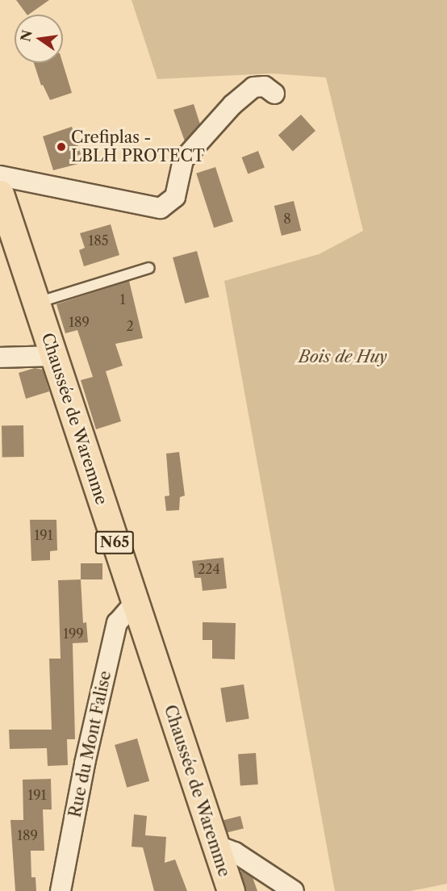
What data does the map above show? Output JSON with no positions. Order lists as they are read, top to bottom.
{
  "streets": {
    "main road": ["Chaussée de Waremme", "N65"],
    "street": ["Rue du Mont Falise"]
  },
  "crossings": [
    ["Chaussée de Waremme", "Rue du Mont Falise"]
  ],
  "parks": ["Bois de Huy"],
  "places": ["Crefiplas - LBLH PROTECT"],
  "house_numbers": [
    "8",
    "185",
    "1",
    "189",
    "2",
    "191",
    "224",
    "199",
    "191",
    "189"
  ],
  "north": "left"
}
